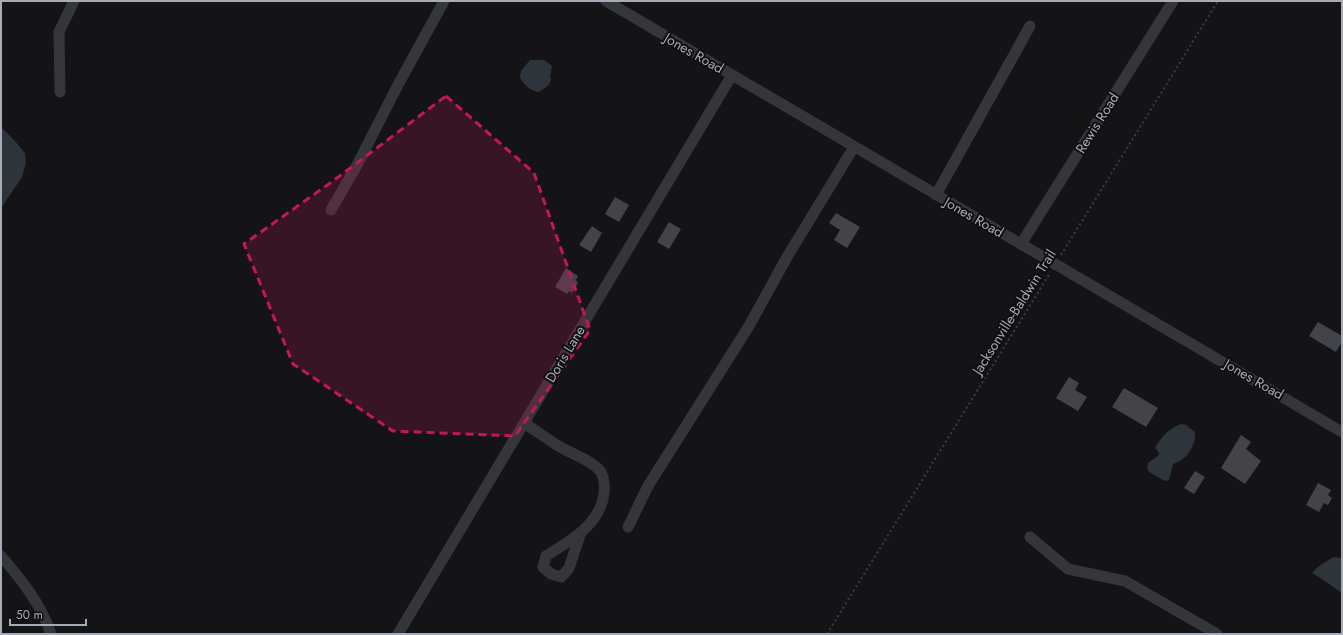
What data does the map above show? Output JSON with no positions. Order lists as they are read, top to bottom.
{
  "streets": {
    "street": ["Jones Road", "Rewis Road", "Doris Lane"],
    "path": ["Jacksonville-Baldwin Trail"]
  },
  "crossings": [
    ["Jones Road", "Rewis Road"],
    ["Jones Road", "Jacksonville-Baldwin Trail"],
    ["Jones Road", "Doris Lane"]
  ],
  "scale_bar": "50 m"
}
